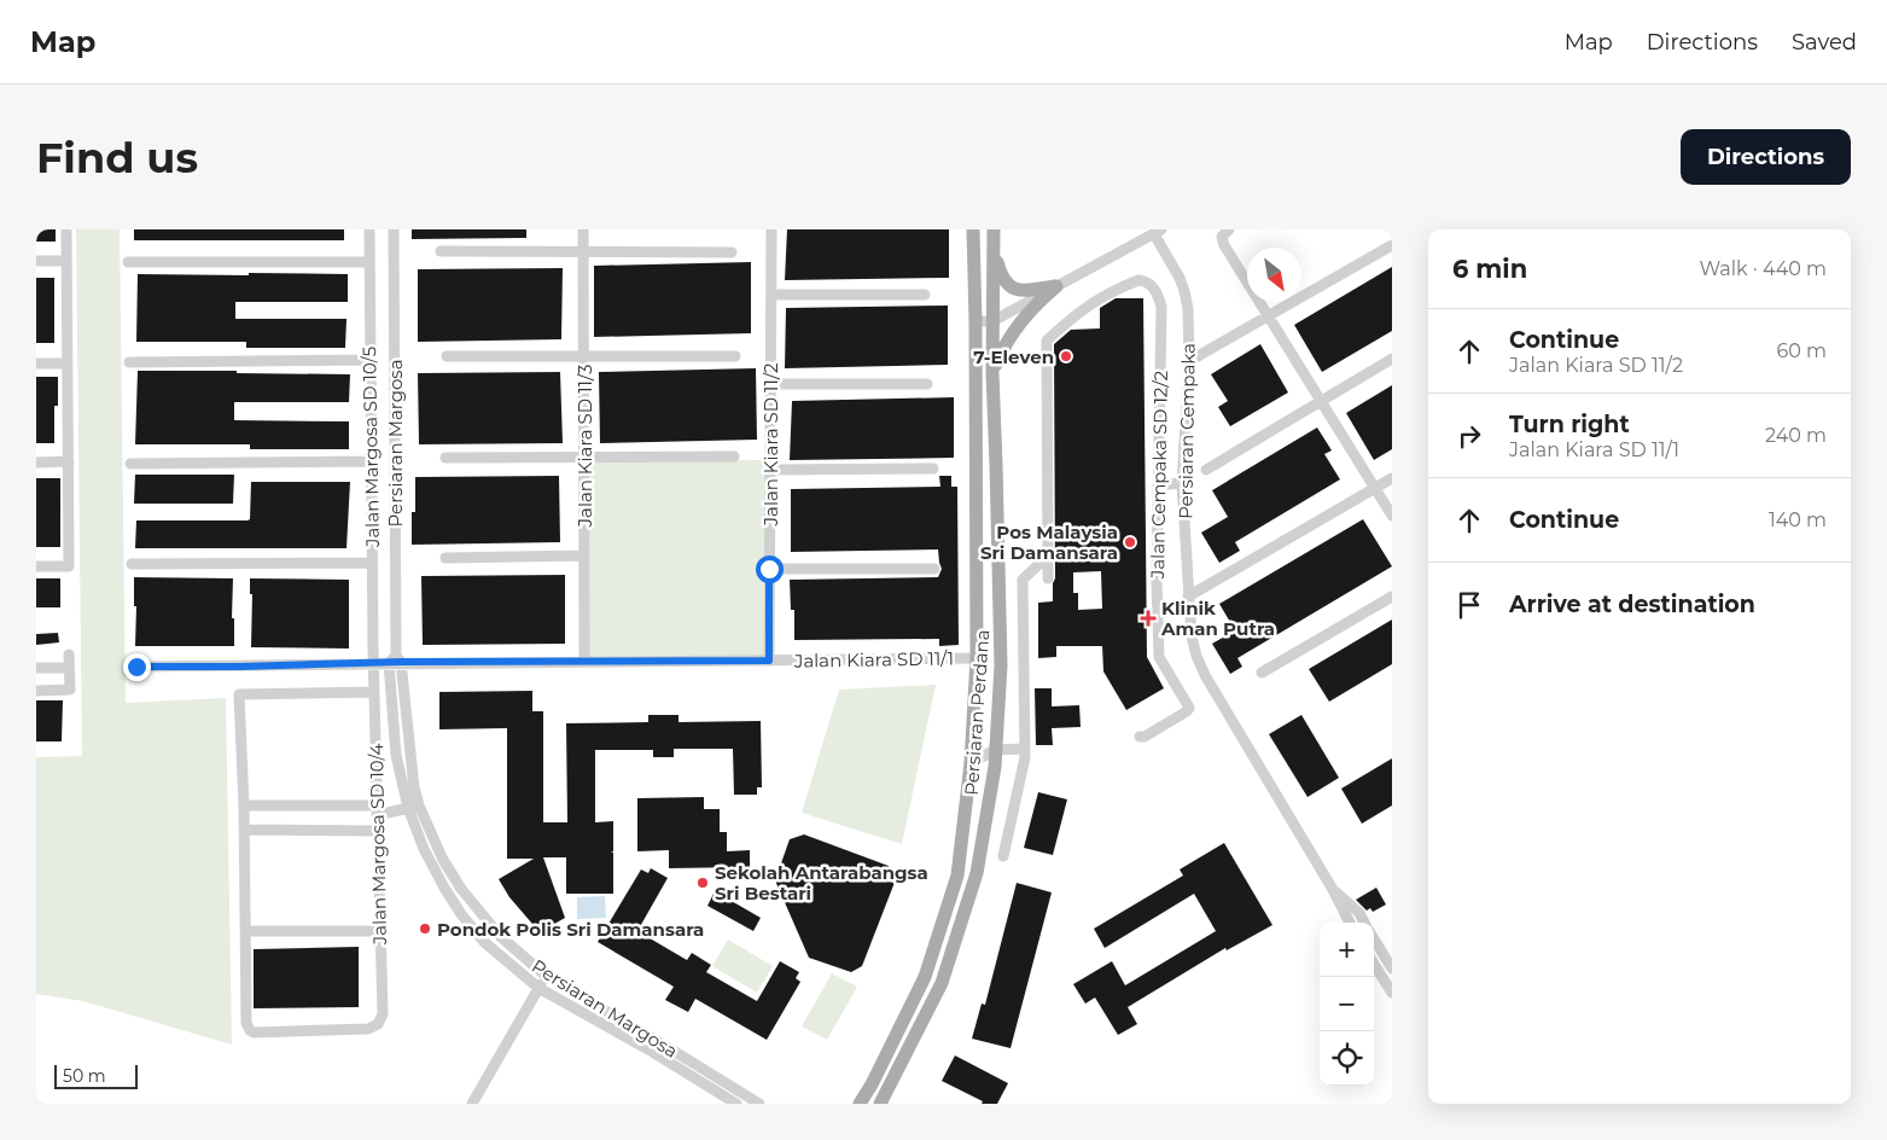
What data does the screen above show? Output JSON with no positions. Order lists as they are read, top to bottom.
{
  "streets": {
    "main road": ["Persiaran Perdana"],
    "street": [
      "Persiaran Cempaka",
      "Persiaran Margosa",
      "Jalan Kiara SD 11/2",
      "Jalan Kiara SD 11/3",
      "Jalan Margosa SD 10/5",
      "Jalan Cempaka SD 12/2",
      "Jalan Kiara SD 11/1",
      "Jalan Margosa SD 10/4"
    ]
  },
  "crossings": [
    ["Persiaran Margosa", "Jalan Kiara SD 11/1"],
    ["Jalan Kiara SD 11/2", "Jalan Kiara SD 11/1"],
    ["Jalan Kiara SD 11/3", "Jalan Kiara SD 11/1"],
    ["Jalan Margosa SD 10/5", "Jalan Kiara SD 11/1"],
    ["Jalan Margosa SD 10/5", "Jalan Margosa SD 10/4"],
    ["Jalan Kiara SD 11/1", "Persiaran Perdana"],
    ["Jalan Kiara SD 11/1", "Jalan Margosa SD 10/4"]
  ],
  "places": {
    "other": [
      "7-Eleven",
      "Pos Malaysia Sri Damansara",
      "Sekolah Antarabangsa Sri Bestari",
      "Pondok Polis Sri Damansara"
    ],
    "health": ["Klinik Aman Putra"]
  },
  "scale_bar": "50 m",
  "north": "bottom right",
  "page": {
    "header": "Map",
    "nav": ["Map", "Directions", "Saved"],
    "buttons": "Directions",
    "title": "Find us",
    "heading": ["6 min", "Walk · 440 m"],
    "list": [
      ["Continue", "Jalan Kiara SD 11/2", "60 m"],
      ["Turn right", "Jalan Kiara SD 11/1", "240 m"],
      ["Continue", "140 m"],
      "Arrive at destination"
    ],
    "map_buttons": ["+", "−"],
    "scale": "50 m"
  }
}
